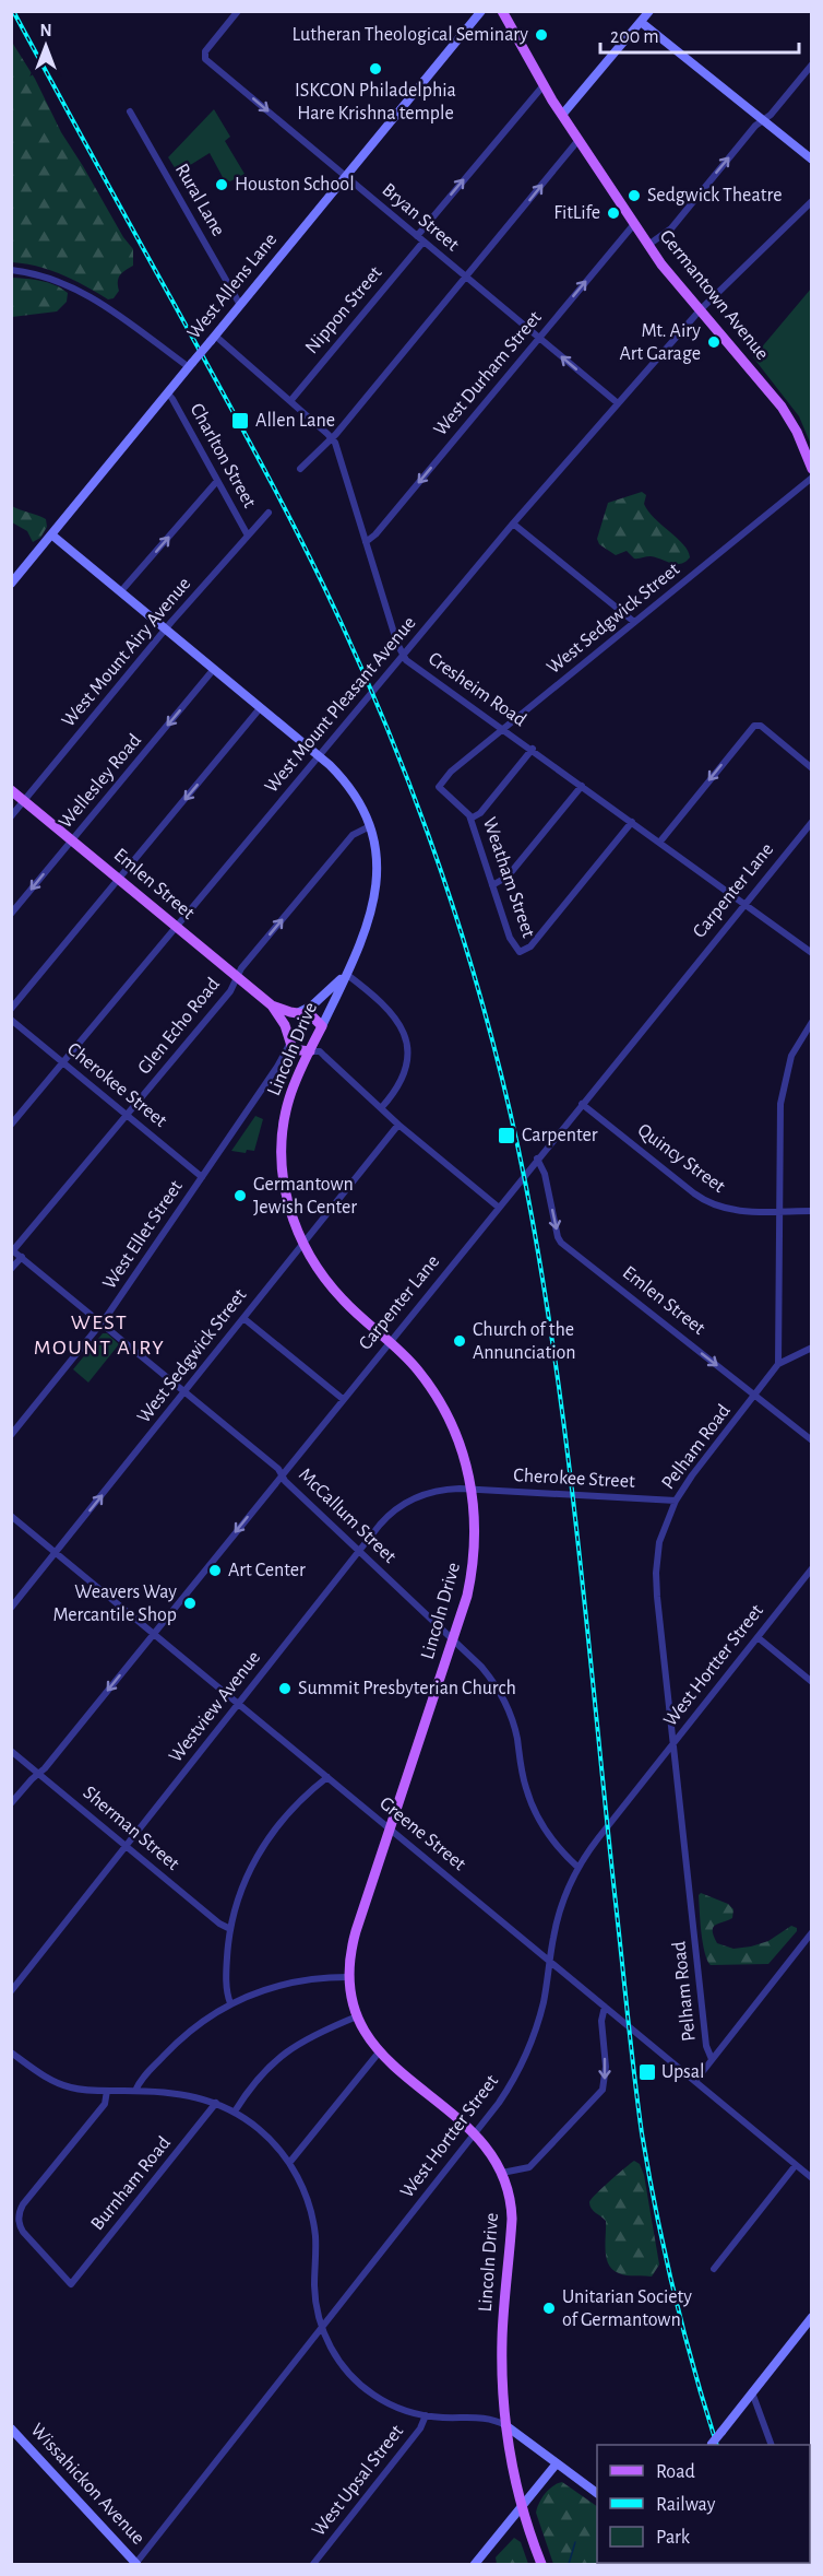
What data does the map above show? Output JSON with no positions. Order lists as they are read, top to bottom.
{
  "streets": {
    "main road": [
      "West Allens Lane",
      "Germantown Avenue",
      "Emlen Street",
      "Lincoln Drive",
      "Wissahickon Avenue"
    ],
    "street": [
      "Rural Lane",
      "Bryan Street",
      "Nippon Street",
      "West Durham Street",
      "Charlton Street",
      "West Sedgwick Street",
      "West Mount Airy Avenue",
      "Cresheim Road",
      "West Mount Pleasant Avenue",
      "Wellesley Road",
      "Weatham Street",
      "Carpenter Lane",
      "Glen Echo Road",
      "Cherokee Street",
      "Quincy Street",
      "West Ellet Street",
      "Pelham Road",
      "McCallum Street",
      "West Hortter Street",
      "Westview Avenue",
      "Sherman Street",
      "Greene Street",
      "Burnham Road",
      "West Upsal Street"
    ]
  },
  "crossings": [
    ["Rural Lane", "West Allens Lane"],
    ["Bryan Street", "West Allens Lane"],
    ["Bryan Street", "Nippon Street"],
    ["Bryan Street", "West Durham Street"],
    ["Bryan Street", "West Mount Pleasant Avenue"],
    ["West Allens Lane", "Charlton Street"],
    ["West Allens Lane", "Lincoln Drive"],
    ["Germantown Avenue", "Nippon Street"],
    ["Germantown Avenue", "West Durham Street"],
    ["Germantown Avenue", "West Mount Pleasant Avenue"],
    ["West Durham Street", "Cresheim Road"],
    ["Charlton Street", "West Mount Airy Avenue"],
    ["West Sedgwick Street", "Cresheim Road"],
    ["West Sedgwick Street", "Weatham Street"],
    ["West Sedgwick Street", "Lincoln Drive"],
    ["West Sedgwick Street", "McCallum Street"],
    ["West Sedgwick Street", "Greene Street"],
    ["West Mount Airy Avenue", "Emlen Street"],
    ["West Mount Airy Avenue", "Lincoln Drive"],
    ["Cresheim Road", "West Mount Pleasant Avenue"],
    ["Cresheim Road", "Weatham Street"],
    ["Cresheim Road", "Carpenter Lane"],
    ["West Mount Pleasant Avenue", "Emlen Street"],
    ["West Mount Pleasant Avenue", "Lincoln Drive"],
    ["West Mount Pleasant Avenue", "Cherokee Street"],
    ["Wellesley Road", "Emlen Street"],
    ["Wellesley Road", "Lincoln Drive"],
    ["Emlen Street", "Carpenter Lane"],
    ["Emlen Street", "Glen Echo Road"],
    ["Emlen Street", "Lincoln Drive"],
    ["Emlen Street", "West Ellet Street"],
    ["Emlen Street", "Pelham Road"],
    ["Carpenter Lane", "Lincoln Drive"],
    ["Carpenter Lane", "Quincy Street"],
    ["Carpenter Lane", "McCallum Street"],
    ["Carpenter Lane", "Sherman Street"],
    ["Carpenter Lane", "Greene Street"],
    ["Glen Echo Road", "Lincoln Drive"],
    ["Glen Echo Road", "Cherokee Street"],
    ["Glen Echo Road", "McCallum Street"],
    ["Lincoln Drive", "Cherokee Street"],
    ["Lincoln Drive", "West Ellet Street"],
    ["Lincoln Drive", "McCallum Street"],
    ["Lincoln Drive", "West Hortter Street"],
    ["Lincoln Drive", "Westview Avenue"],
    ["Lincoln Drive", "Greene Street"],
    ["Cherokee Street", "West Ellet Street"],
    ["Cherokee Street", "Pelham Road"],
    ["Cherokee Street", "Westview Avenue"],
    ["West Ellet Street", "McCallum Street"],
    ["Pelham Road", "West Hortter Street"],
    ["McCallum Street", "West Hortter Street"],
    ["McCallum Street", "Westview Avenue"],
    ["West Hortter Street", "Greene Street"],
    ["West Hortter Street", "Wissahickon Avenue"],
    ["Westview Avenue", "Sherman Street"],
    ["Westview Avenue", "Greene Street"]
  ],
  "one_way": [
    "Nippon Street",
    "Wellesley Road",
    "Emlen Street",
    "Glen Echo Road"
  ],
  "districts": ["WEST MOUNT AIRY"],
  "places": {
    "other": [
      "Lutheran Theological Seminary",
      "ISKCON Philadelphia Hare Krishna temple",
      "Houston School",
      "Sedgwick Theatre",
      "FitLife",
      "Mt. Airy Art Garage",
      "Germantown Jewish Center",
      "Church of the Annunciation",
      "Art Center",
      "Weavers Way Mercantile Shop",
      "Summit Presbyterian Church",
      "Unitarian Society of Germantown"
    ],
    "transit": ["Allen Lane", "Carpenter", "Upsal"]
  },
  "legend": ["Road", "Railway", "Park"],
  "scale_bar": "200 m",
  "north": "top"
}
